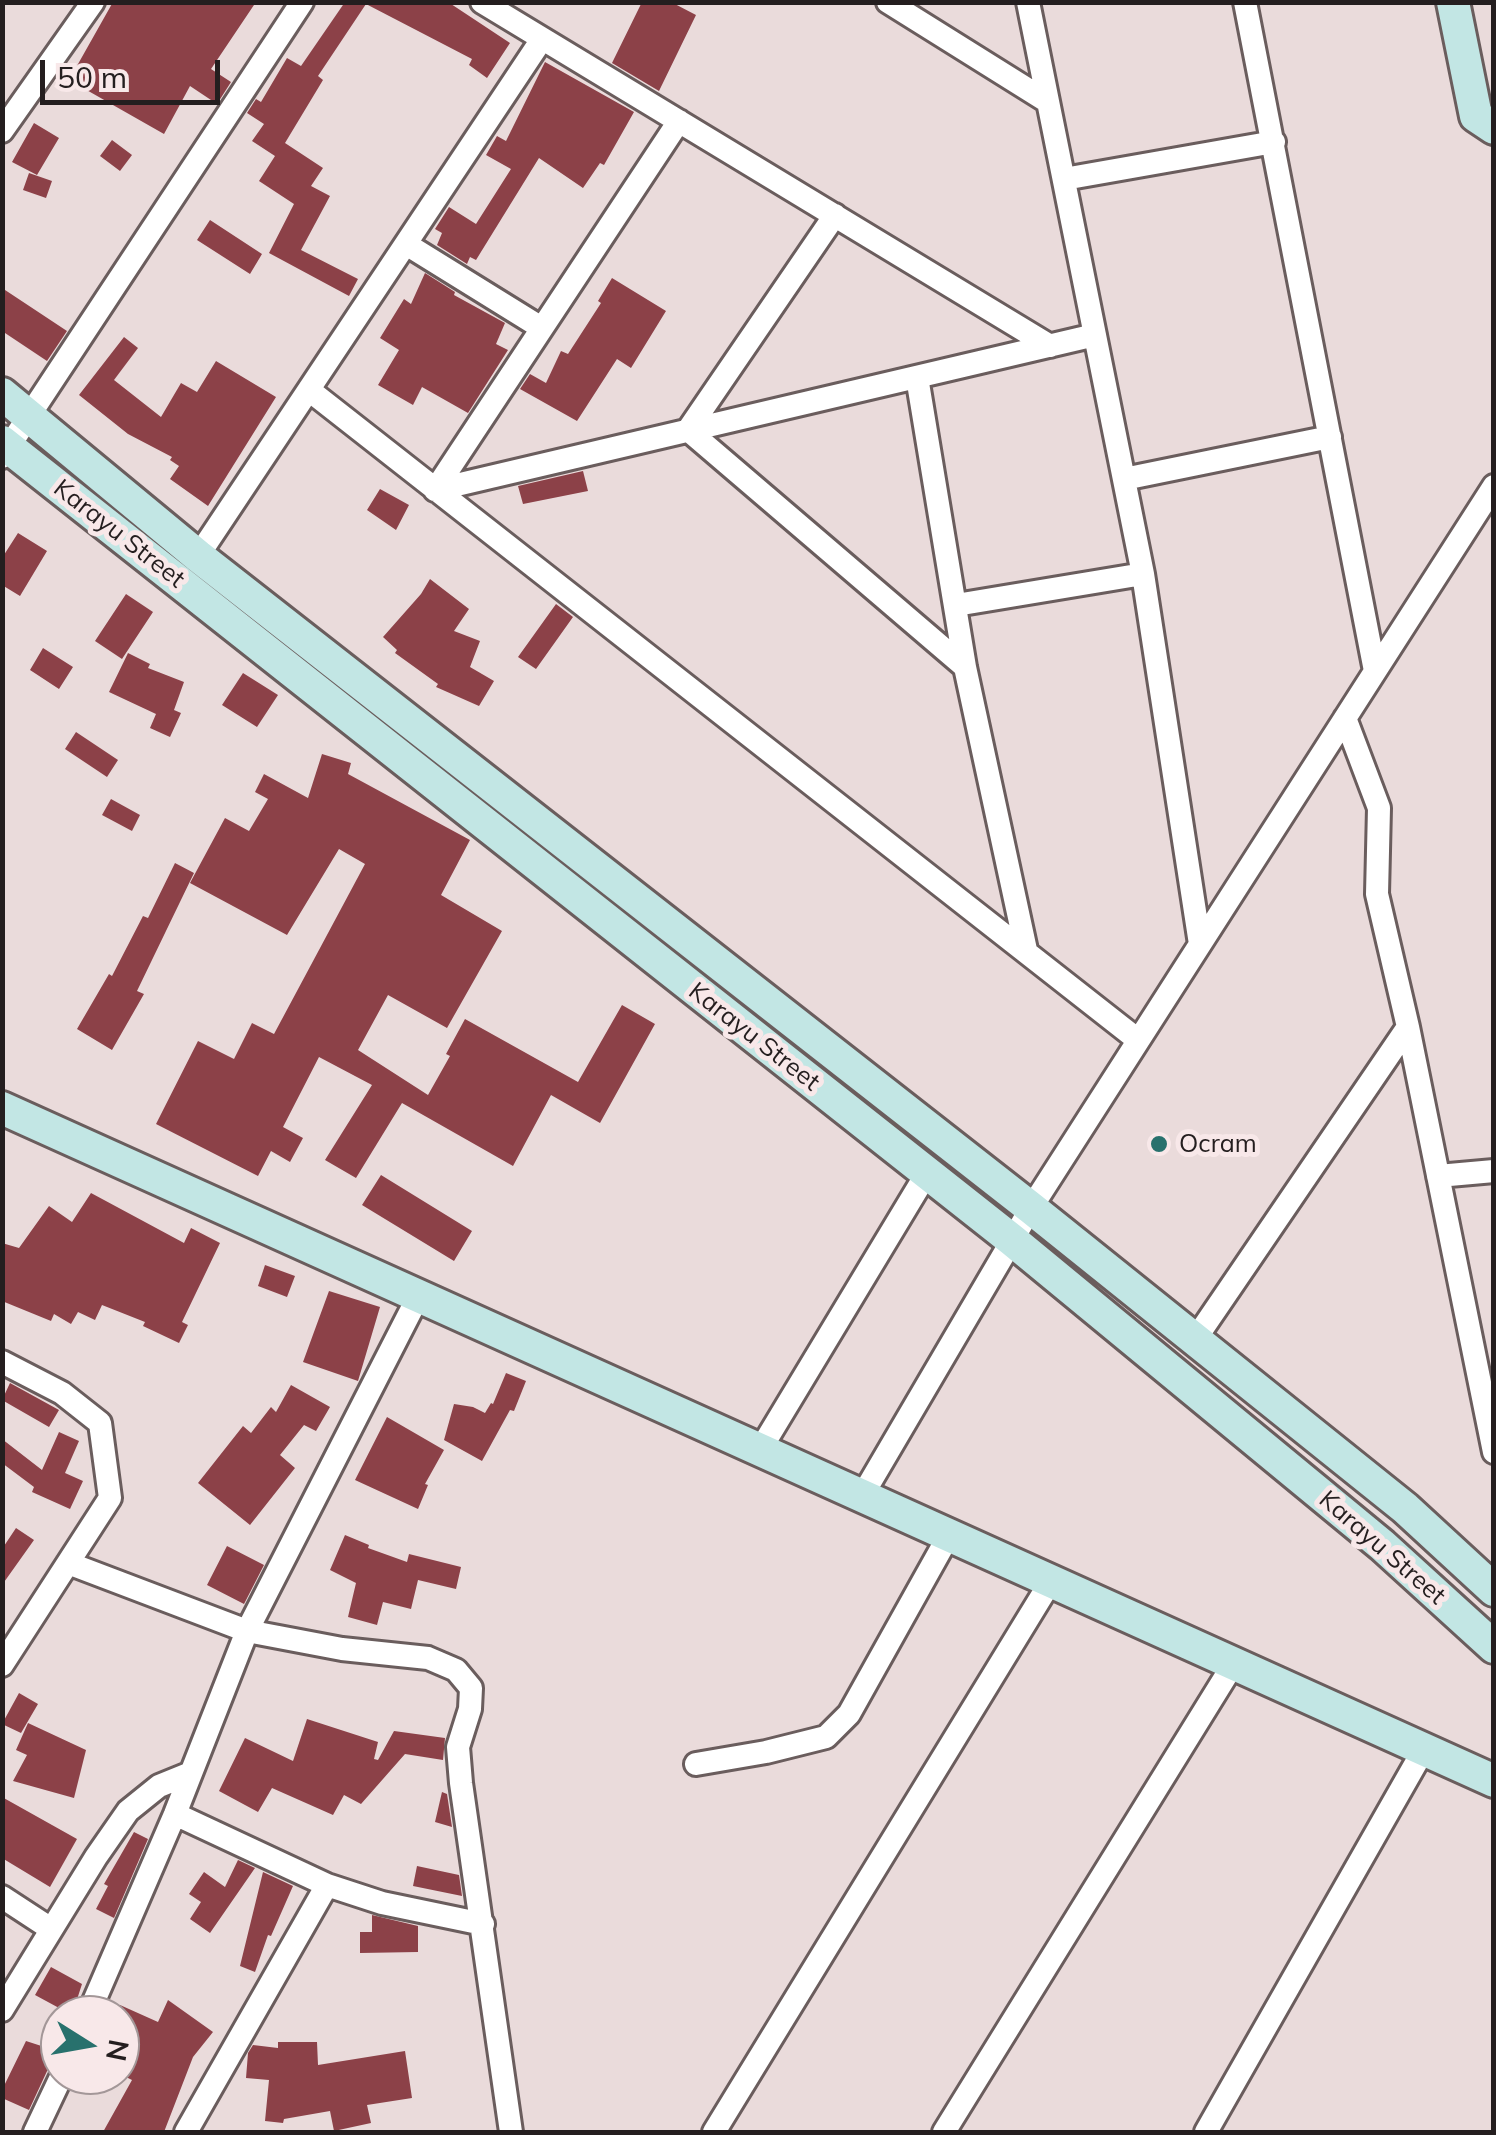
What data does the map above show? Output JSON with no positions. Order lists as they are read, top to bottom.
{
  "streets": {
    "main road": ["Karayu Street"]
  },
  "places": ["Ocram"],
  "scale_bar": "50 m",
  "north": "right"
}
